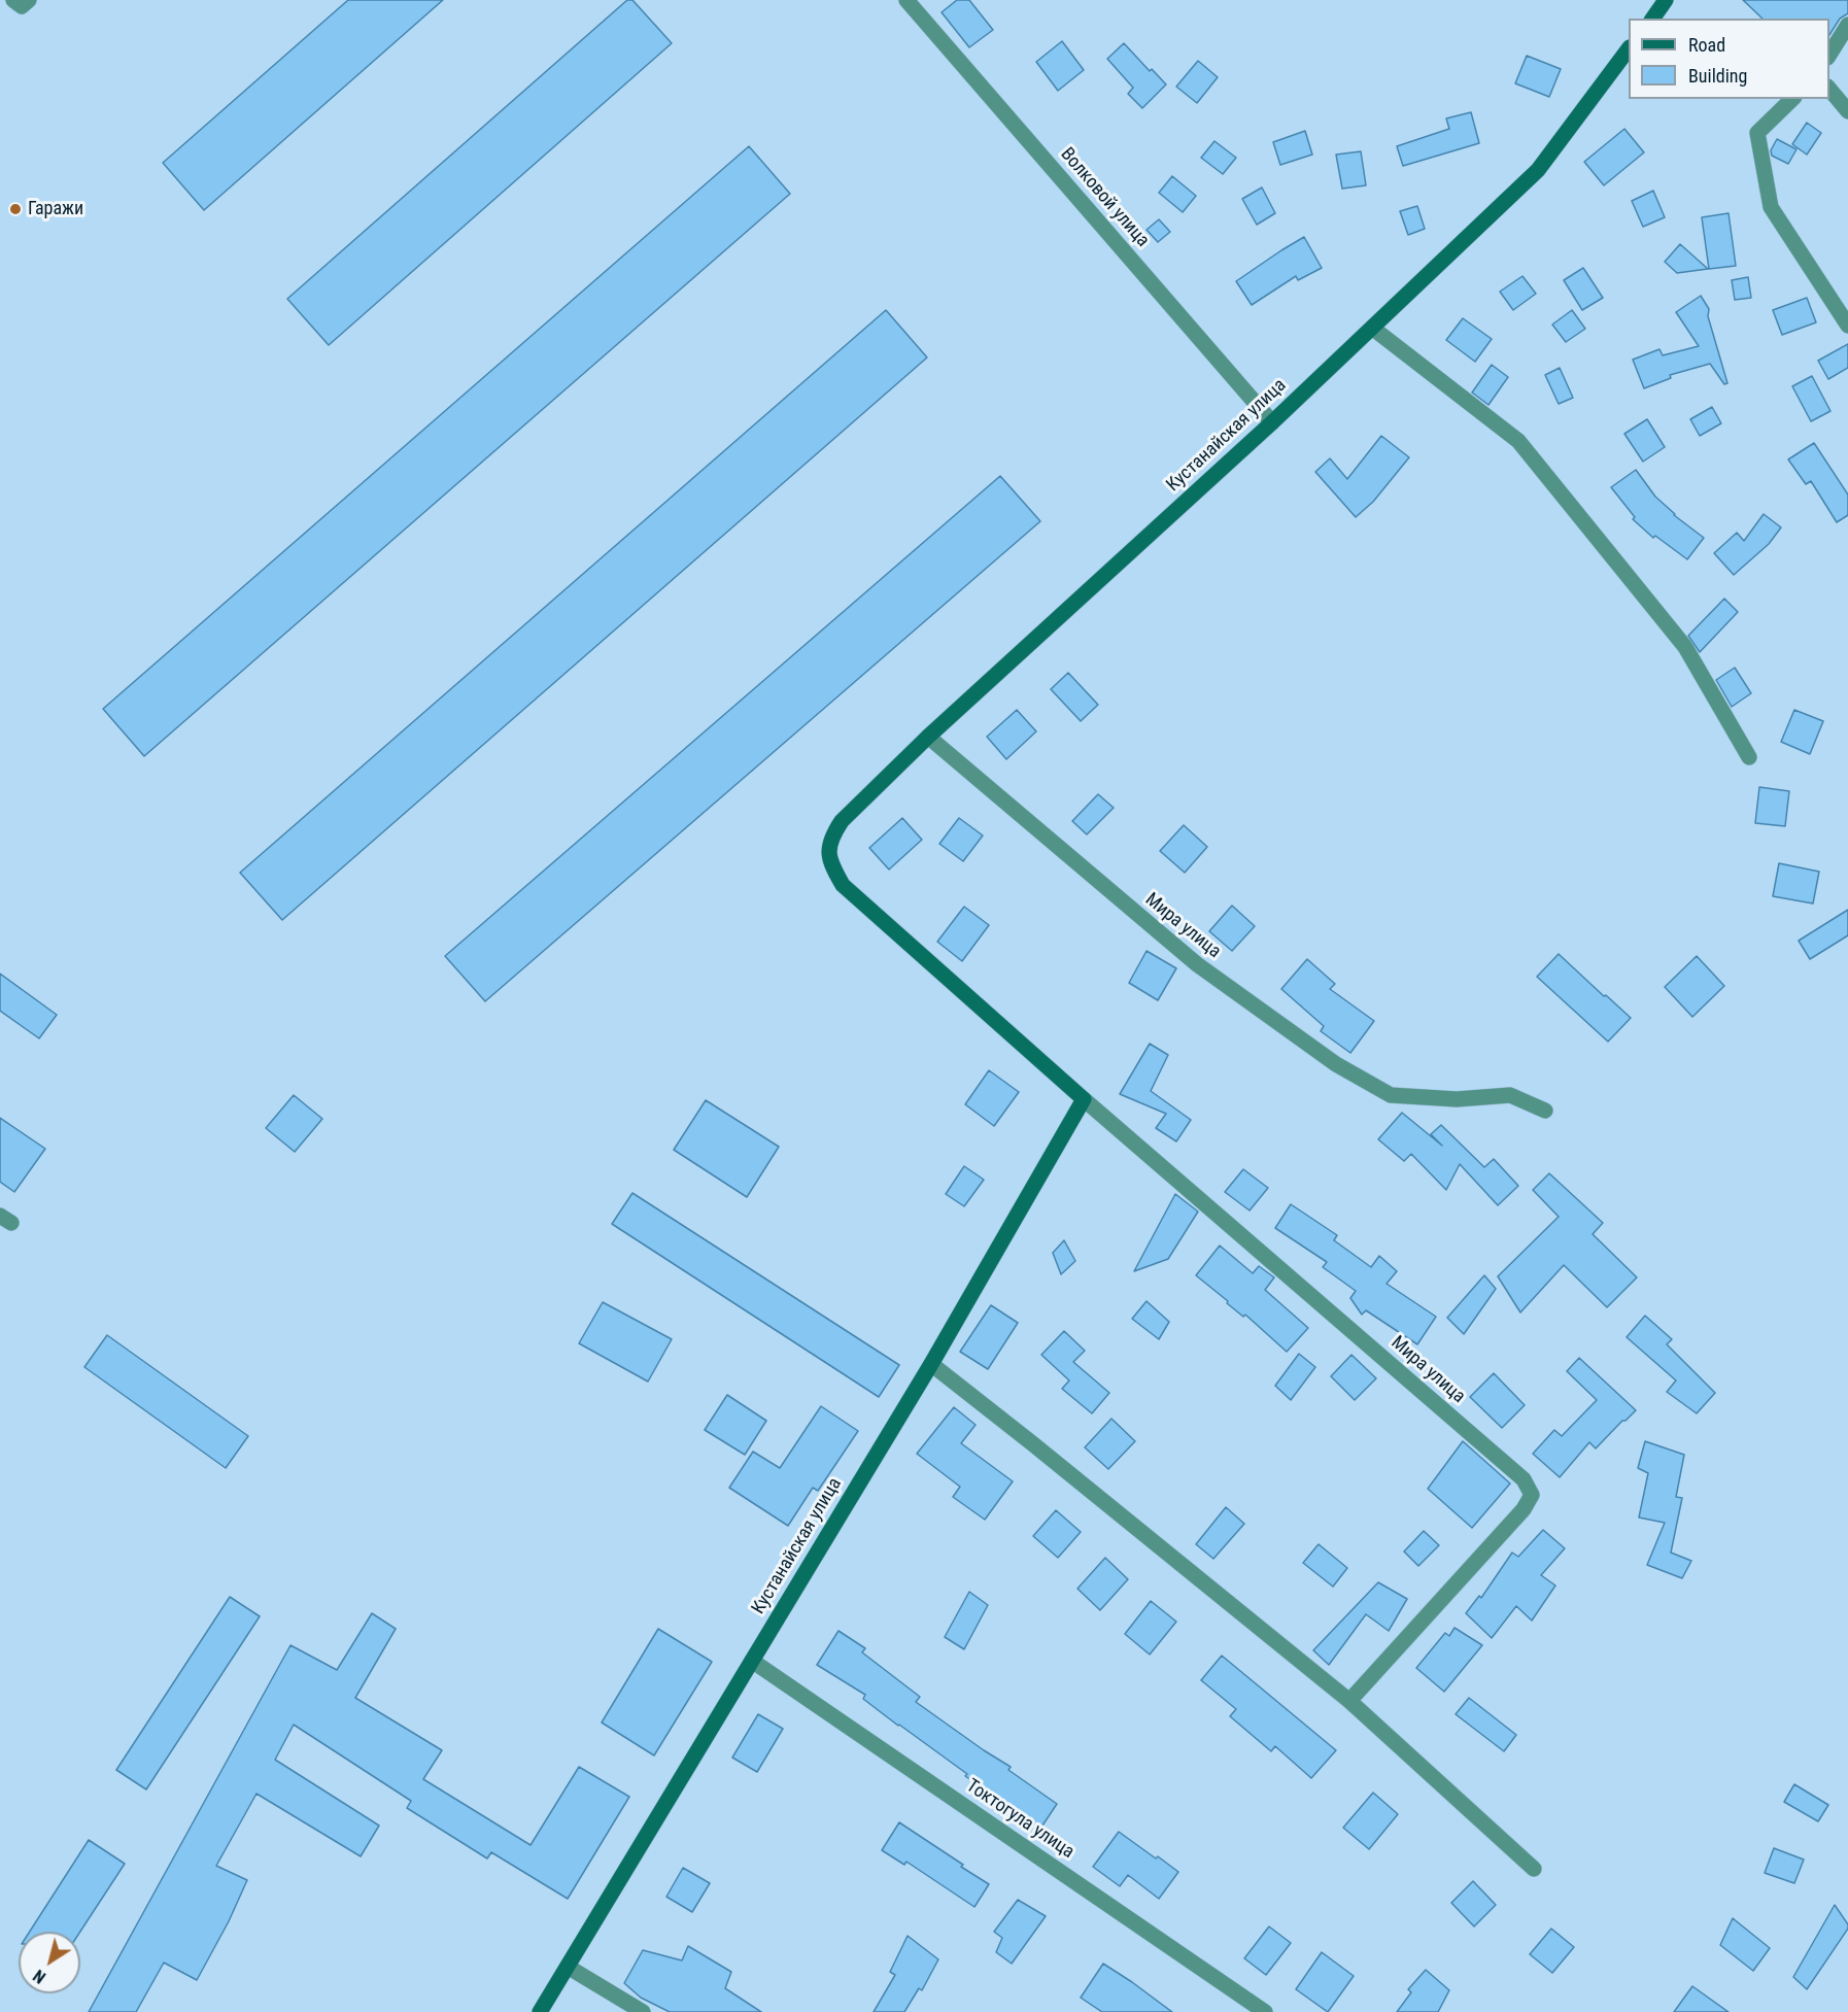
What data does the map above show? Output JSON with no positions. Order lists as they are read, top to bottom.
{
  "streets": {
    "street": [
      "Волковой улица",
      "Кустанайская улица",
      "Мира улица",
      "Токтогула улица"
    ]
  },
  "crossings": [
    ["Волковой улица", "Кустанайская улица"],
    ["Кустанайская улица", "Мира улица"],
    ["Кустанайская улица", "Токтогула улица"]
  ],
  "places": ["Гаражи"],
  "legend": ["Road", "Building"],
  "north": "bottom left"
}
